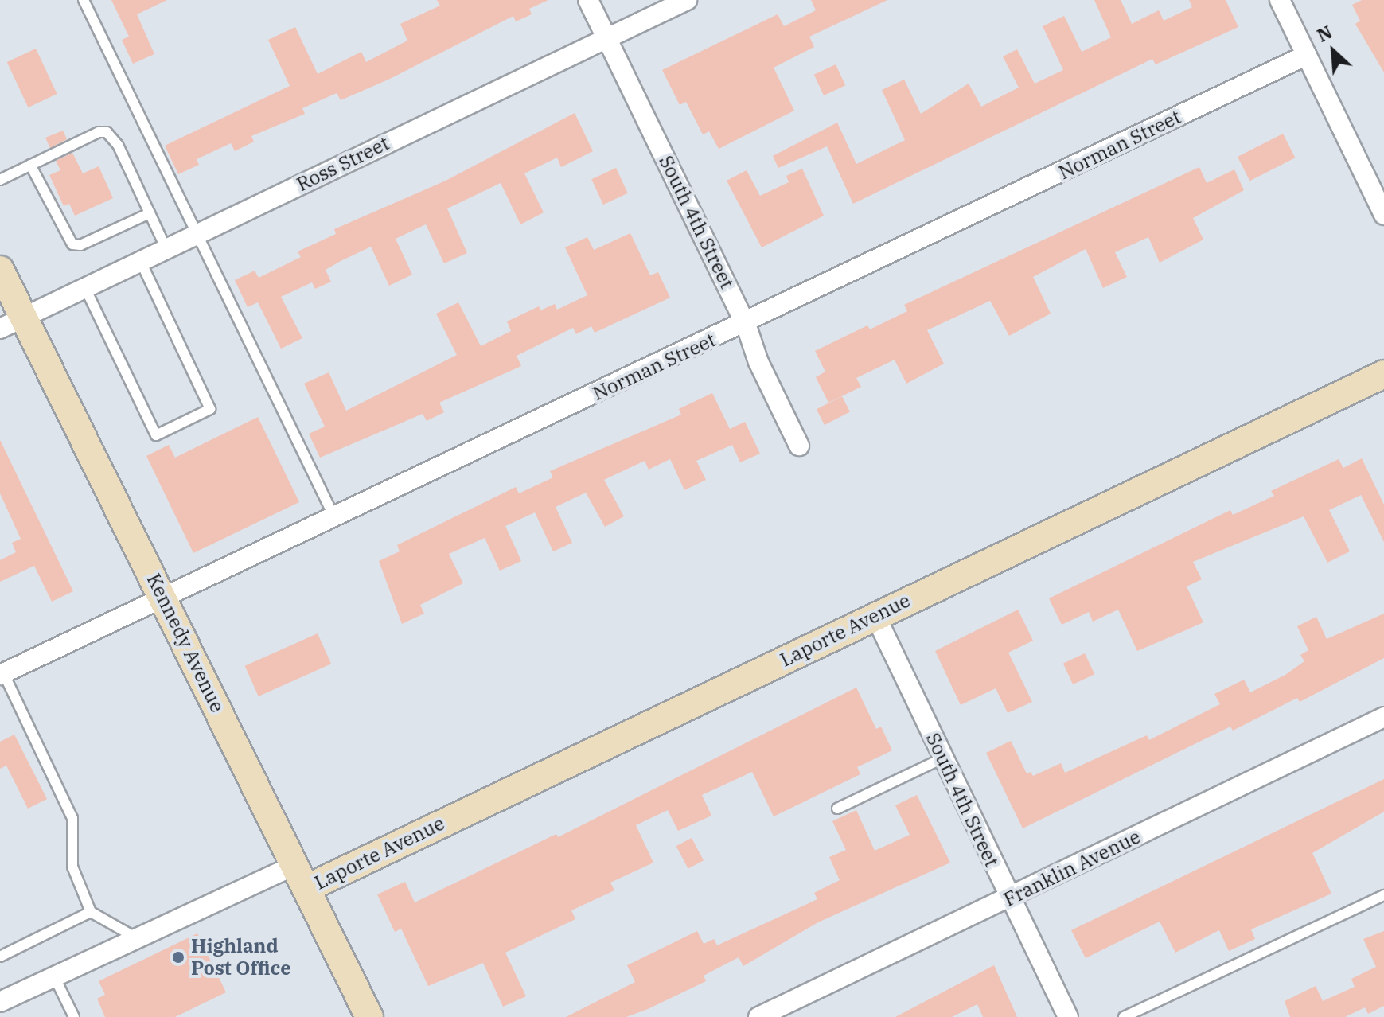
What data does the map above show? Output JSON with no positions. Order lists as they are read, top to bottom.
{
  "streets": {
    "street": [
      "Norman Street",
      "Ross Street",
      "South 4th Street",
      "Laporte Avenue",
      "Kennedy Avenue",
      "Franklin Avenue"
    ]
  },
  "crossings": [
    ["Norman Street", "South 4th Street"],
    ["Norman Street", "Kennedy Avenue"],
    ["Ross Street", "South 4th Street"],
    ["Ross Street", "Kennedy Avenue"],
    ["South 4th Street", "Laporte Avenue"],
    ["South 4th Street", "Franklin Avenue"],
    ["Laporte Avenue", "Kennedy Avenue"]
  ],
  "places": ["Highland Post Office"],
  "north": "top left"
}
